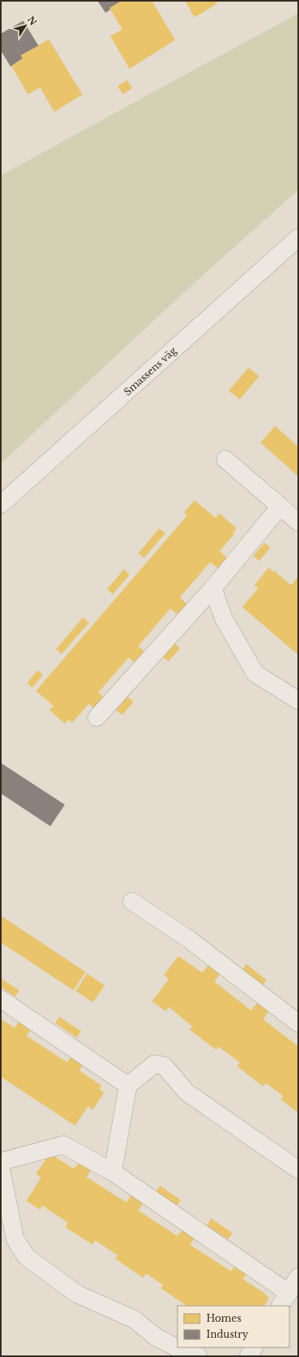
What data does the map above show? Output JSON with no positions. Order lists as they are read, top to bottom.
{
  "streets": {
    "street": ["Smassens väg"]
  },
  "legend": ["Homes", "Industry"],
  "north": "top right"
}
